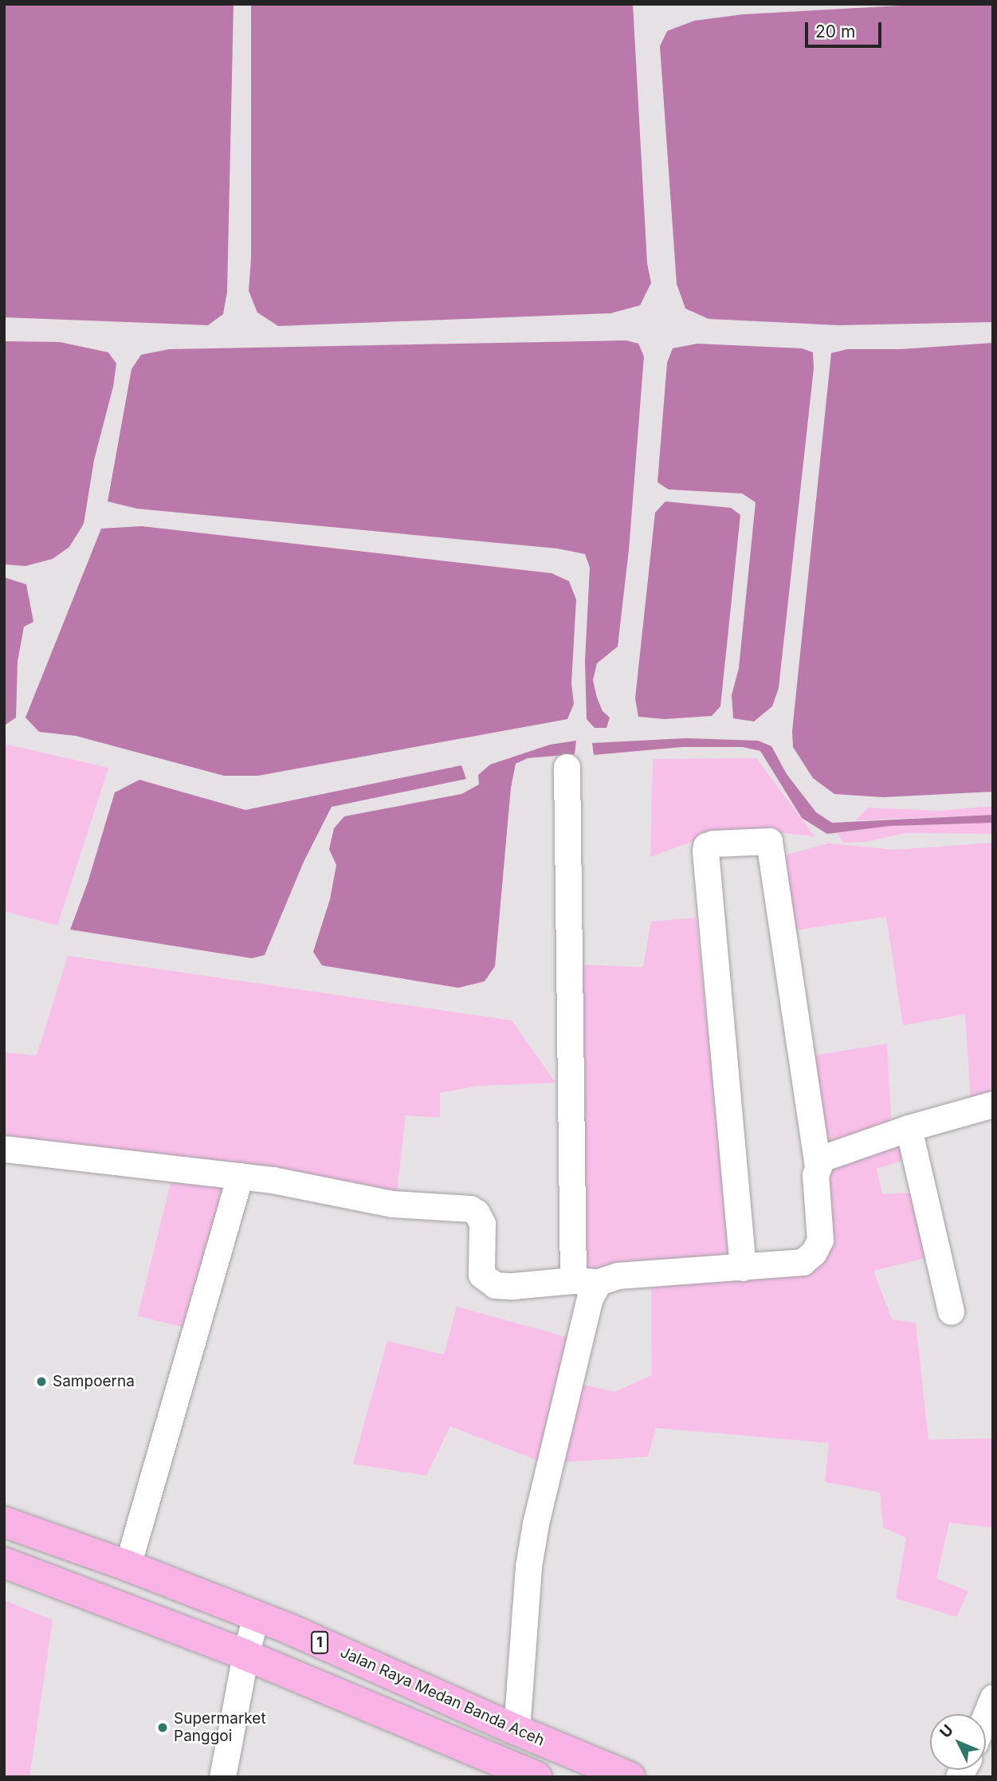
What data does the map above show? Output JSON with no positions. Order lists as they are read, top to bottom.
{
  "streets": {
    "highway": ["1", "Jalan Raya Medan Banda Aceh"]
  },
  "places": ["Sampoerna", "Supermarket Panggoi"],
  "scale_bar": "20 m",
  "north": "top left"
}
